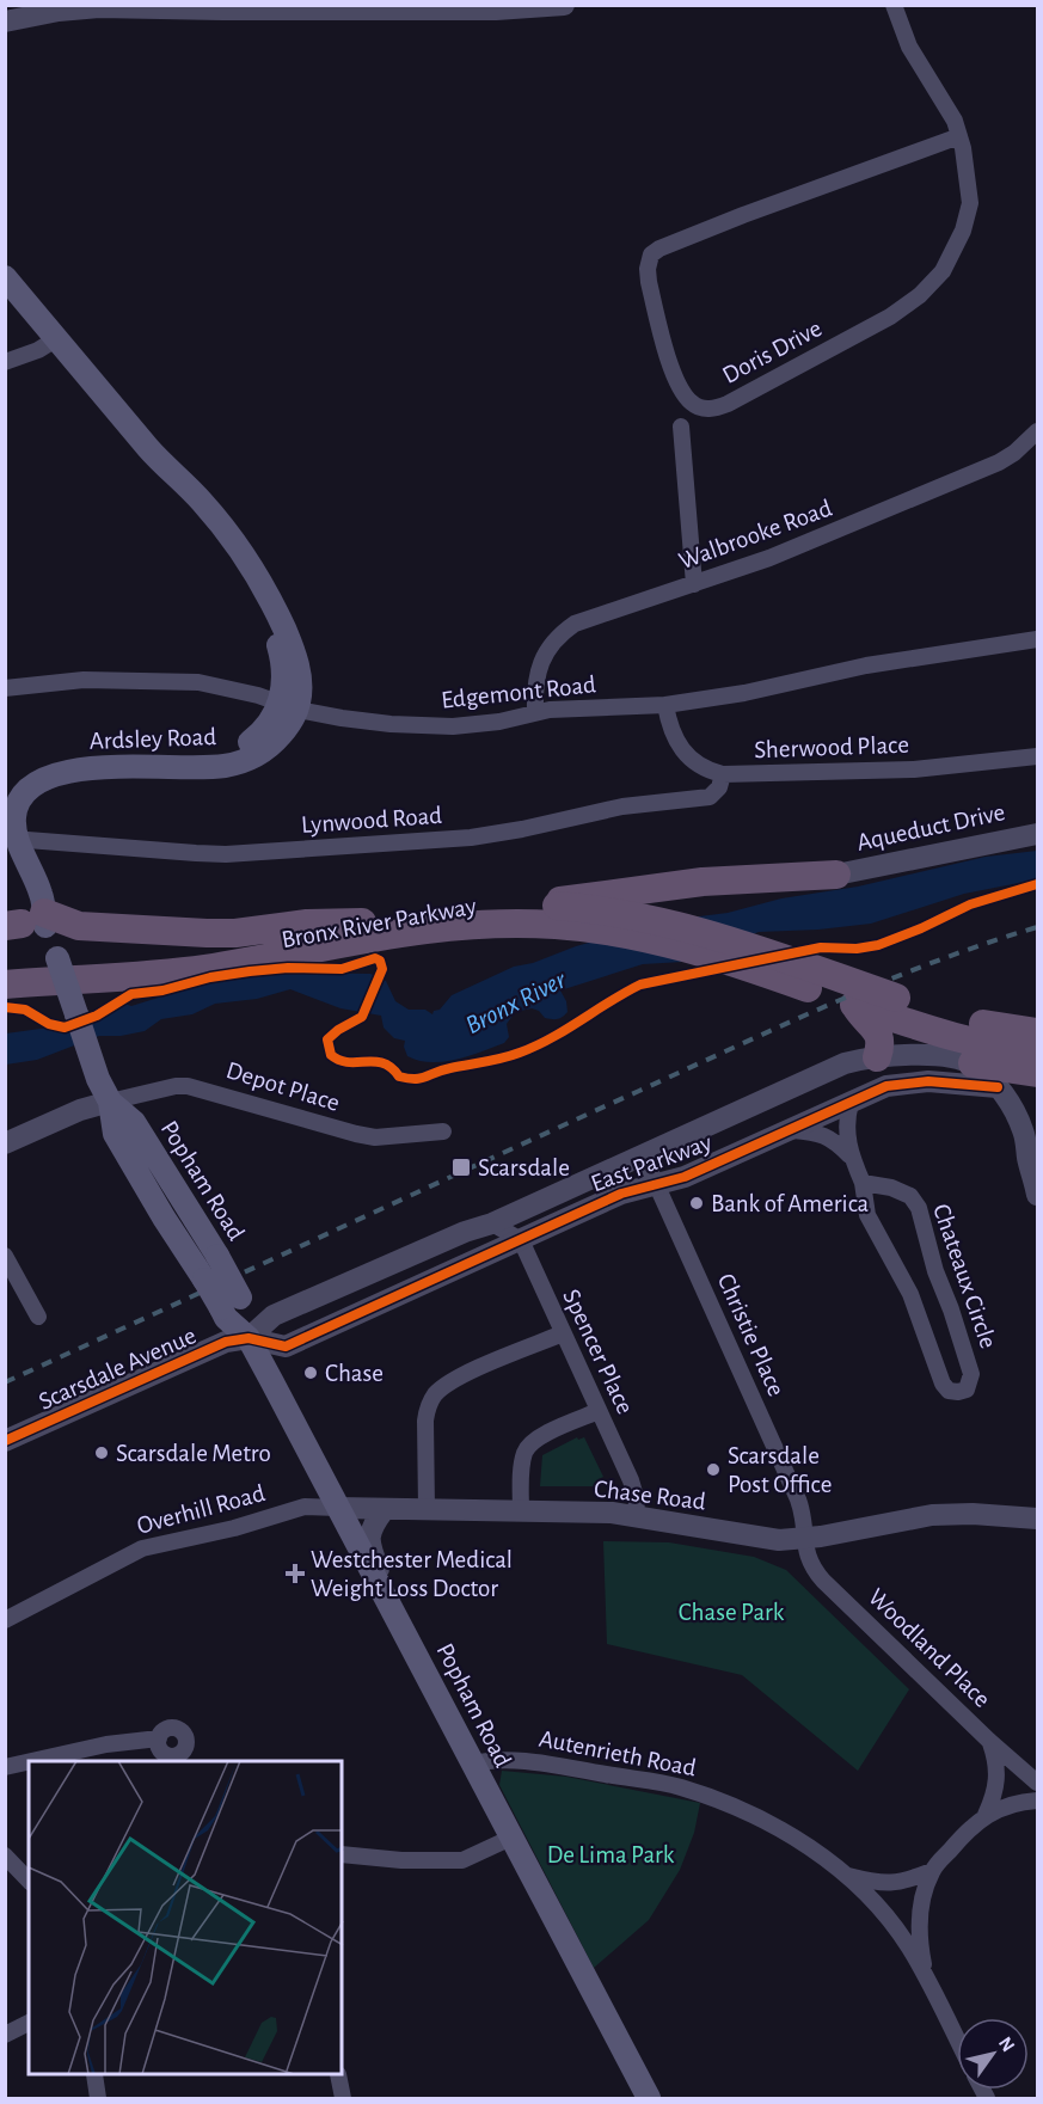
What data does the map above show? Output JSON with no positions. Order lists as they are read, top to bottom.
{
  "streets": {
    "highway": ["Bronx River Parkway"],
    "main road": ["Ardsley Road", "Popham Road"],
    "street": [
      "Doris Drive",
      "Walbrooke Road",
      "Edgemont Road",
      "Sherwood Place",
      "Lynwood Road",
      "Aqueduct Drive",
      "Depot Place",
      "East Parkway",
      "Chateaux Circle",
      "Christie Place",
      "Spencer Place",
      "Scarsdale Avenue",
      "Chase Road",
      "Overhill Road",
      "Woodland Place",
      "Autenrieth Road"
    ]
  },
  "crossings": [
    ["Walbrooke Road", "Edgemont Road"],
    ["Edgemont Road", "Ardsley Road"],
    ["Edgemont Road", "Sherwood Place"],
    ["Ardsley Road", "Lynwood Road"],
    ["Ardsley Road", "Popham Road"],
    ["Sherwood Place", "Lynwood Road"],
    ["Depot Place", "Popham Road"],
    ["East Parkway", "Popham Road"],
    ["East Parkway", "Chateaux Circle"],
    ["East Parkway", "Christie Place"],
    ["East Parkway", "Spencer Place"],
    ["East Parkway", "Scarsdale Avenue"],
    ["Popham Road", "Scarsdale Avenue"],
    ["Popham Road", "Chase Road"],
    ["Popham Road", "Overhill Road"],
    ["Popham Road", "Autenrieth Road"],
    ["Christie Place", "Chase Road"],
    ["Christie Place", "Woodland Place"],
    ["Spencer Place", "Chase Road"],
    ["Chase Road", "Overhill Road"],
    ["Chase Road", "Woodland Place"]
  ],
  "water": ["Bronx River"],
  "parks": ["Chase Park", "De Lima Park"],
  "places": {
    "transit": ["Scarsdale"],
    "other": [
      "Bank of America",
      "Chase",
      "Scarsdale Metro",
      "Scarsdale Post Office"
    ],
    "health": ["Westchester Medical Weight Loss Doctor"]
  },
  "north": "top right"
}
